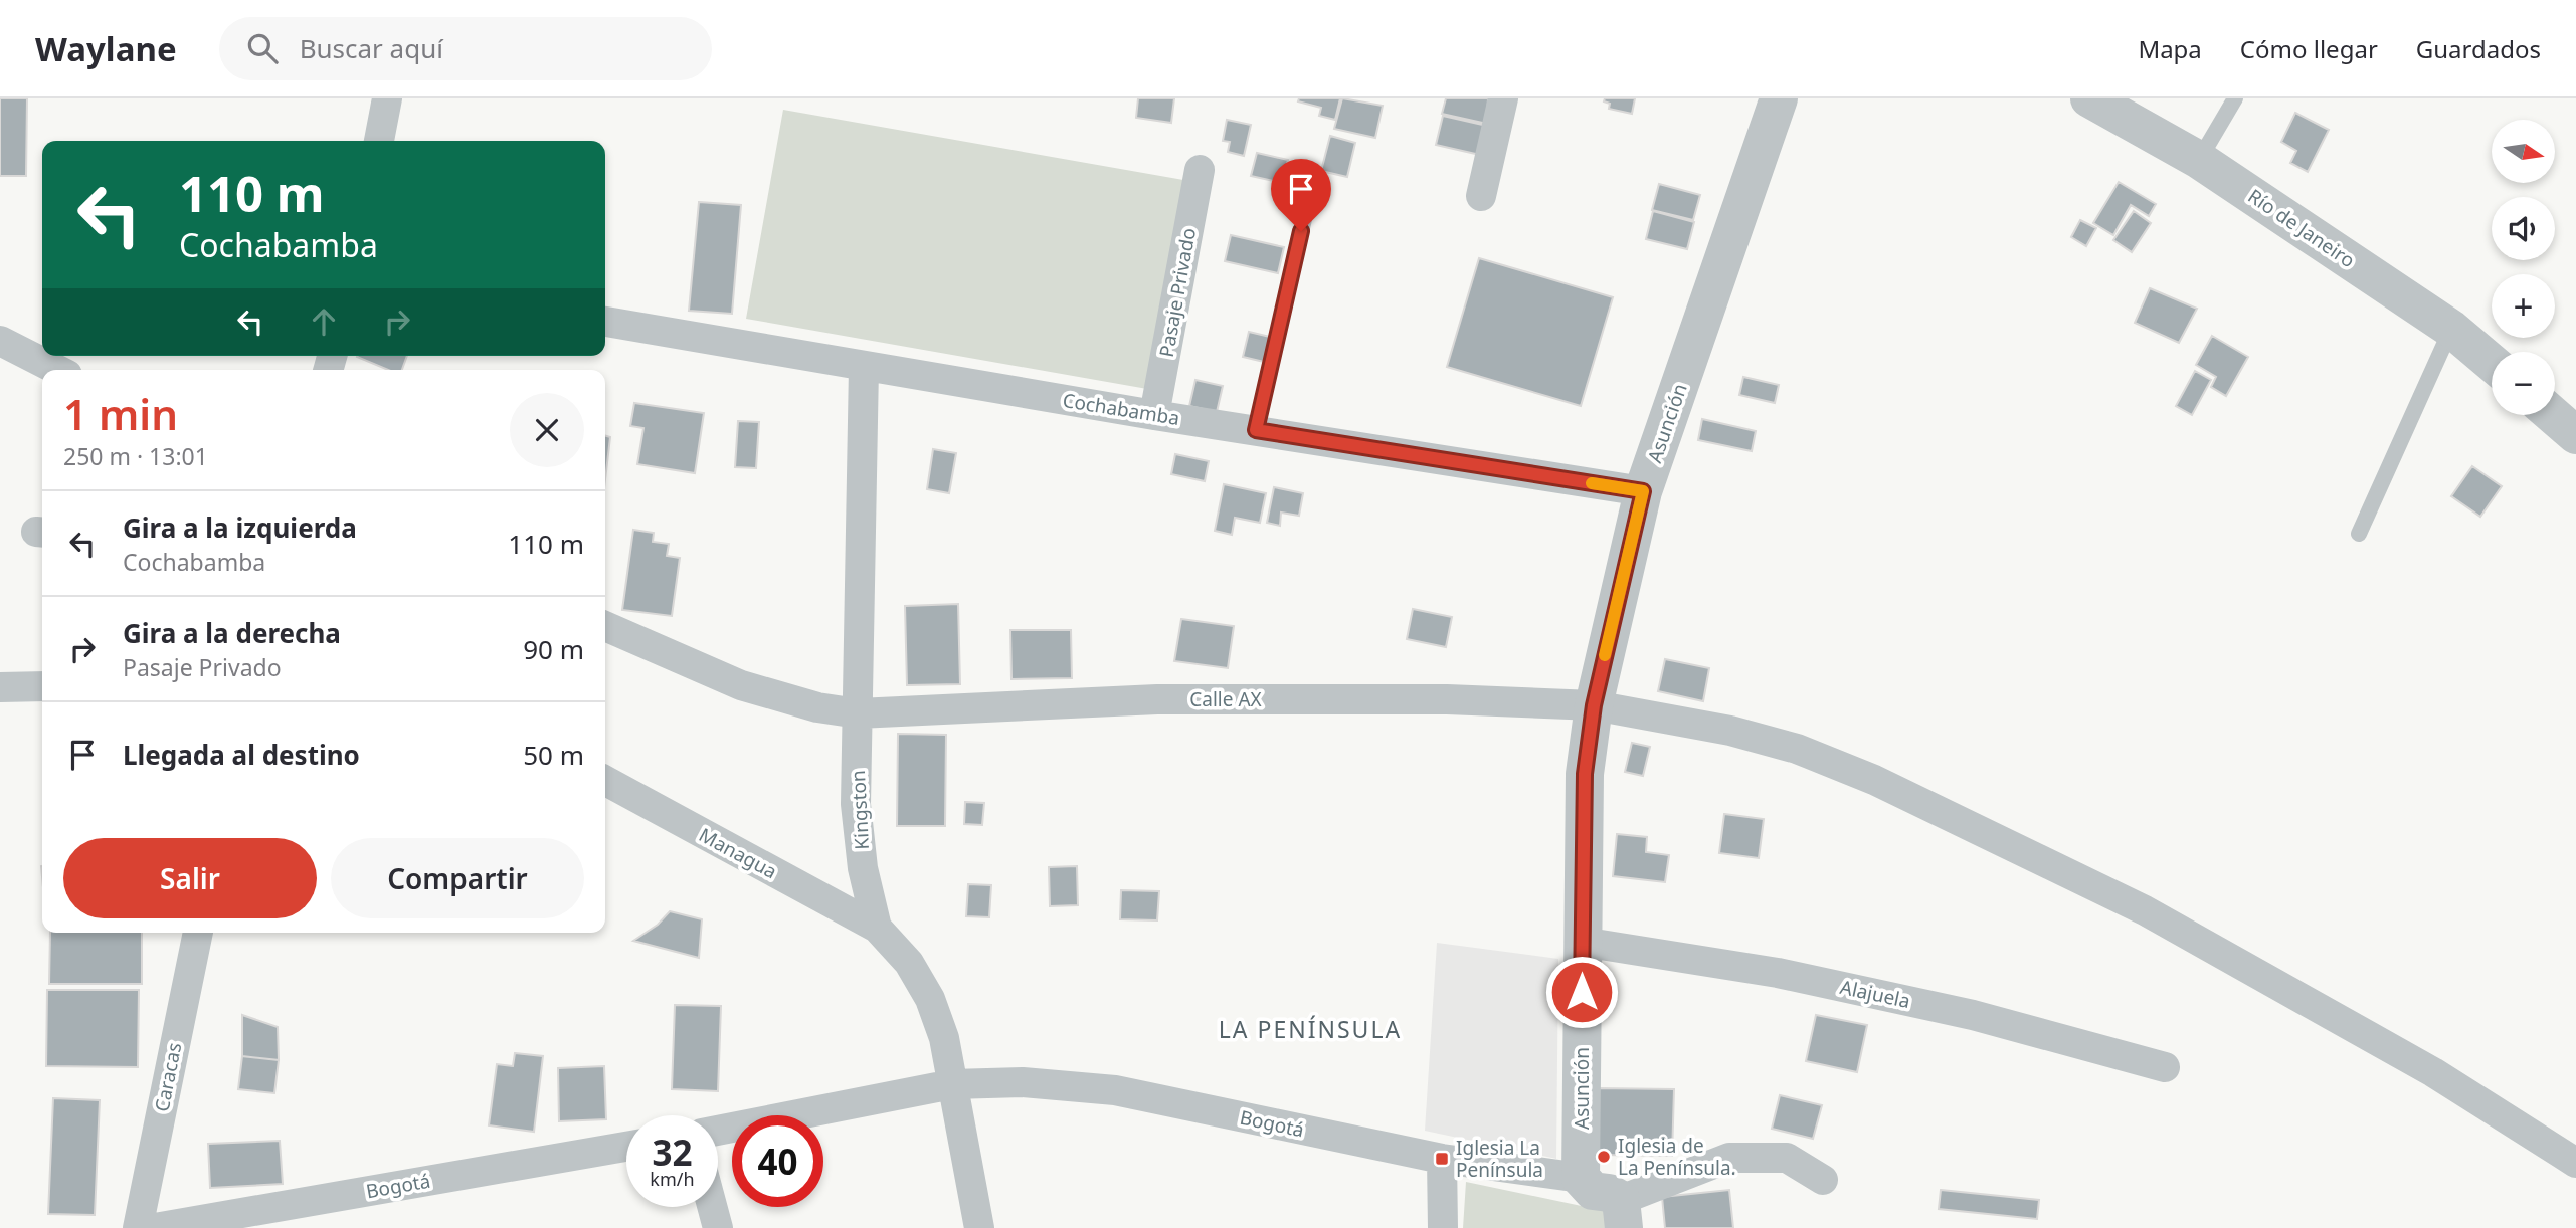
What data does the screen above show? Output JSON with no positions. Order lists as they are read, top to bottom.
{
  "streets": {
    "street": [
      "Río de Janeiro",
      "Pasaje Privado",
      "Cochabamba",
      "Asunción",
      "Calle AX",
      "Kingston",
      "Managua",
      "Alajuela",
      "Caracas",
      "Bogotá"
    ]
  },
  "crossings": [
    ["Pasaje Privado", "Cochabamba"],
    ["Cochabamba", "Asunción"],
    ["Cochabamba", "Kingston"],
    ["Asunción", "Calle AX"],
    ["Asunción", "Alajuela"],
    ["Asunción", "Bogotá"],
    ["Calle AX", "Kingston"],
    ["Kingston", "Managua"],
    ["Kingston", "Bogotá"]
  ],
  "districts": ["LA PENÍNSULA"],
  "places": {
    "other": ["Iglesia de La Península."],
    "transit": ["Iglesia La Península"]
  },
  "north": "right",
  "page": {
    "header": "Waylane",
    "search": "Buscar aquí",
    "nav": ["Mapa", "Cómo llegar", "Guardados"],
    "map_buttons": ["+", "−"],
    "turn": ["110 m", "Cochabamba"],
    "heading": ["1 min", "250 m · 13:01"],
    "list": [
      {
        "name": "Gira a la izquierda",
        "note": "Cochabamba",
        "value": "110 m"
      },
      {
        "name": "Gira a la derecha",
        "note": "Pasaje Privado",
        "value": "90 m"
      },
      {
        "name": "Llegada al destino",
        "value": "50 m"
      }
    ],
    "buttons": ["Salir", "Compartir"],
    "speed": "32 km/h",
    "limit": "40"
  }
}
